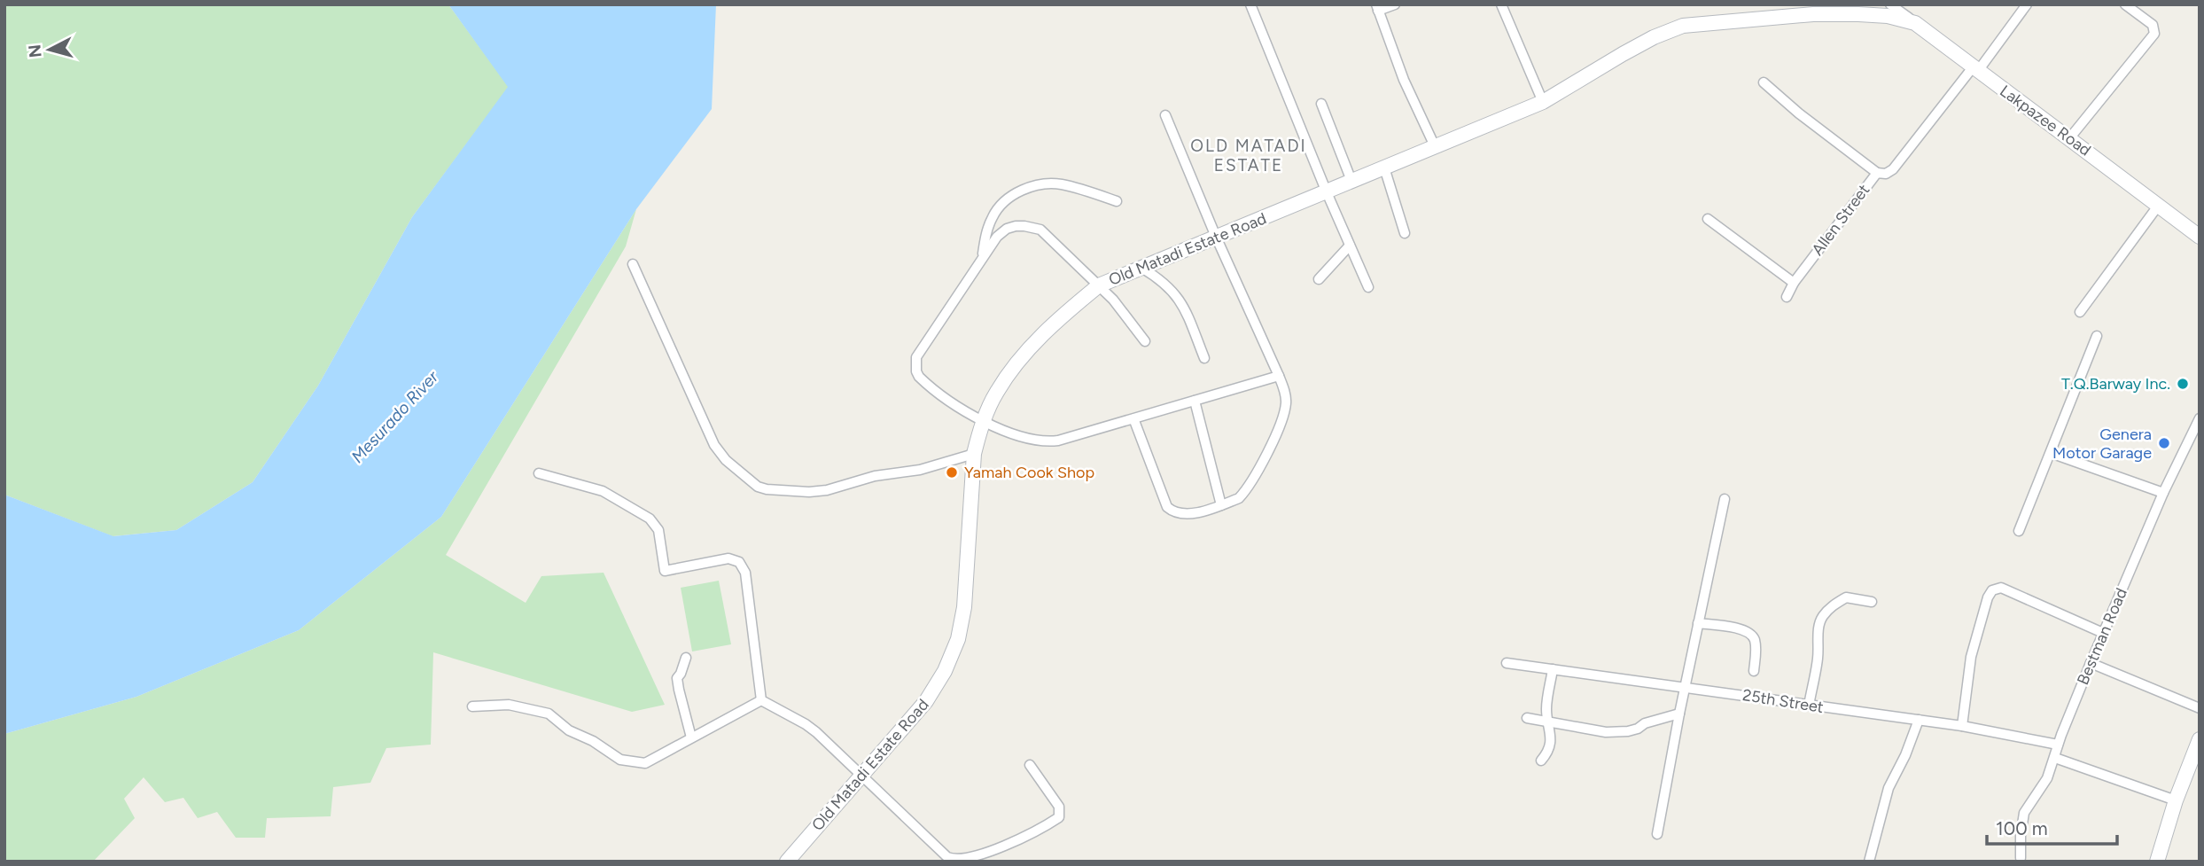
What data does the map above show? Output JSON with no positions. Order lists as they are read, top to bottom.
{
  "streets": {
    "street": [
      "Lakpazee Road",
      "Allen Street",
      "Old Matadi Estate Road",
      "Bestman Road",
      "25th Street"
    ]
  },
  "crossings": [
    ["Lakpazee Road", "Allen Street"],
    ["Lakpazee Road", "Old Matadi Estate Road"],
    ["Bestman Road", "25th Street"]
  ],
  "districts": ["OLD MATADI ESTATE"],
  "water": ["Mesurado River"],
  "places": ["T.Q.Barway Inc.", "Genera Motor Garage", "Yamah Cook Shop"],
  "scale_bar": "100 m",
  "north": "left"
}
